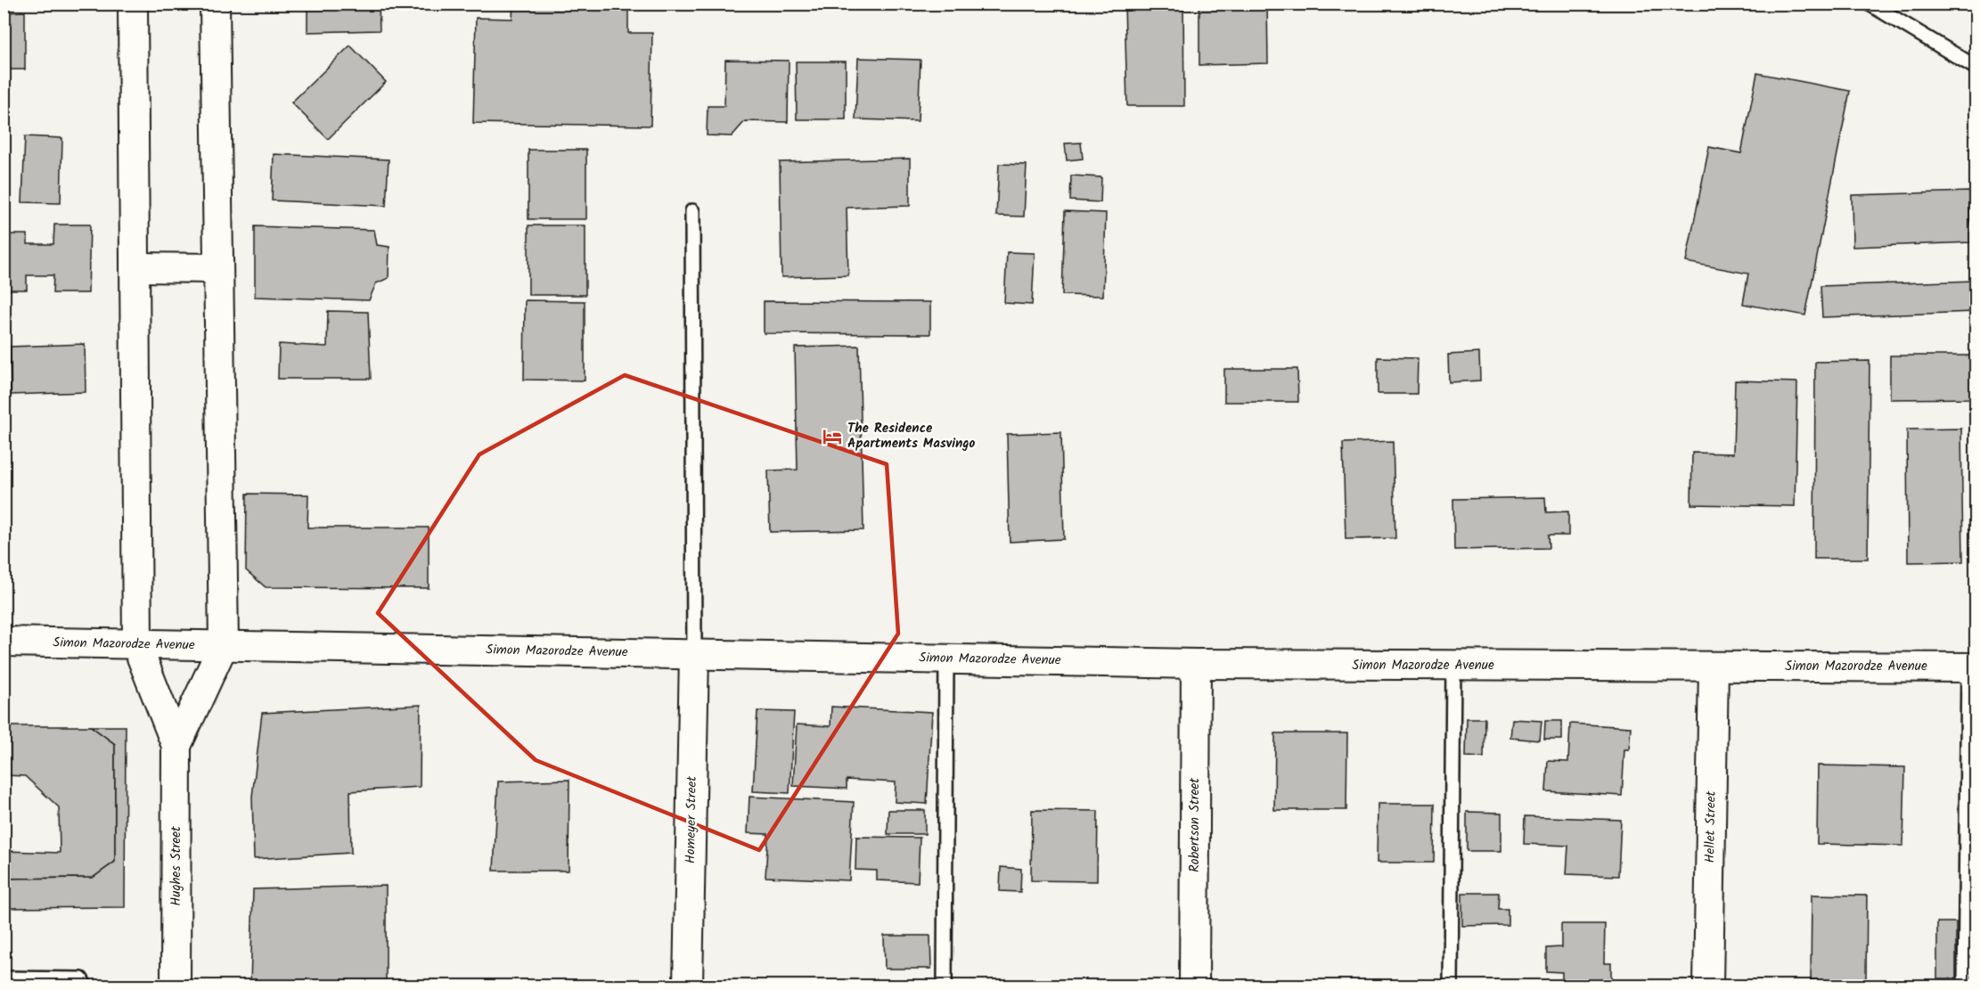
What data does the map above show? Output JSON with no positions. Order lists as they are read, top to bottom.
{
  "streets": {
    "street": [
      "Simon Mazorodze Avenue",
      "Homeyer Street",
      "Robertson Street",
      "Hellet Street",
      "Hughes Street"
    ]
  },
  "crossings": [
    ["Simon Mazorodze Avenue", "Homeyer Street"],
    ["Simon Mazorodze Avenue", "Robertson Street"],
    ["Simon Mazorodze Avenue", "Hellet Street"]
  ],
  "places": {
    "hotel": ["The Residence Apartments Masvingo"]
  }
}
